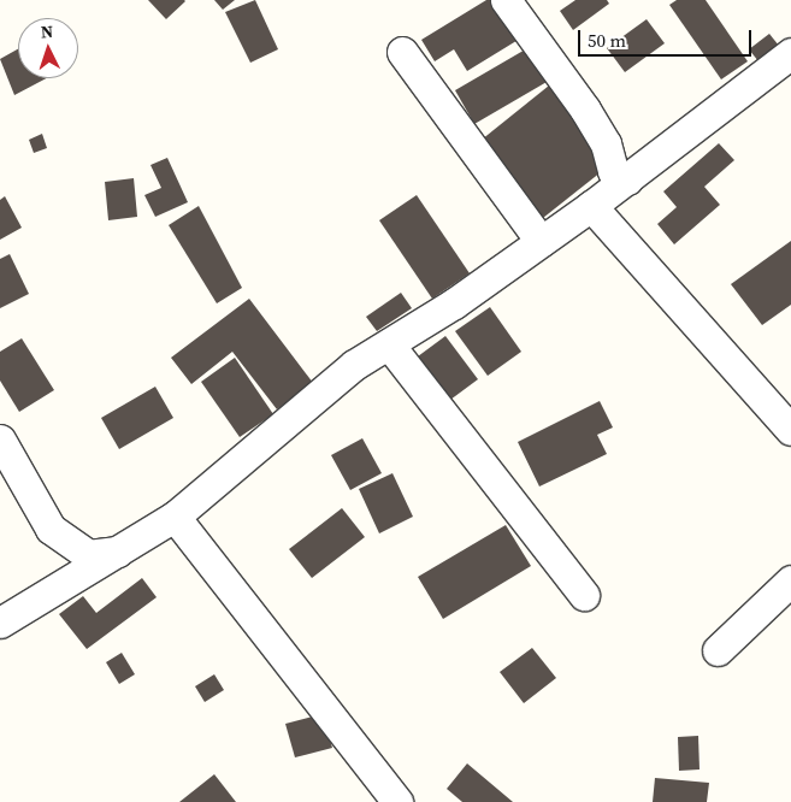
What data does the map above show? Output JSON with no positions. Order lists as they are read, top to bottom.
{
  "scale_bar": "50 m",
  "north": "top"
}
